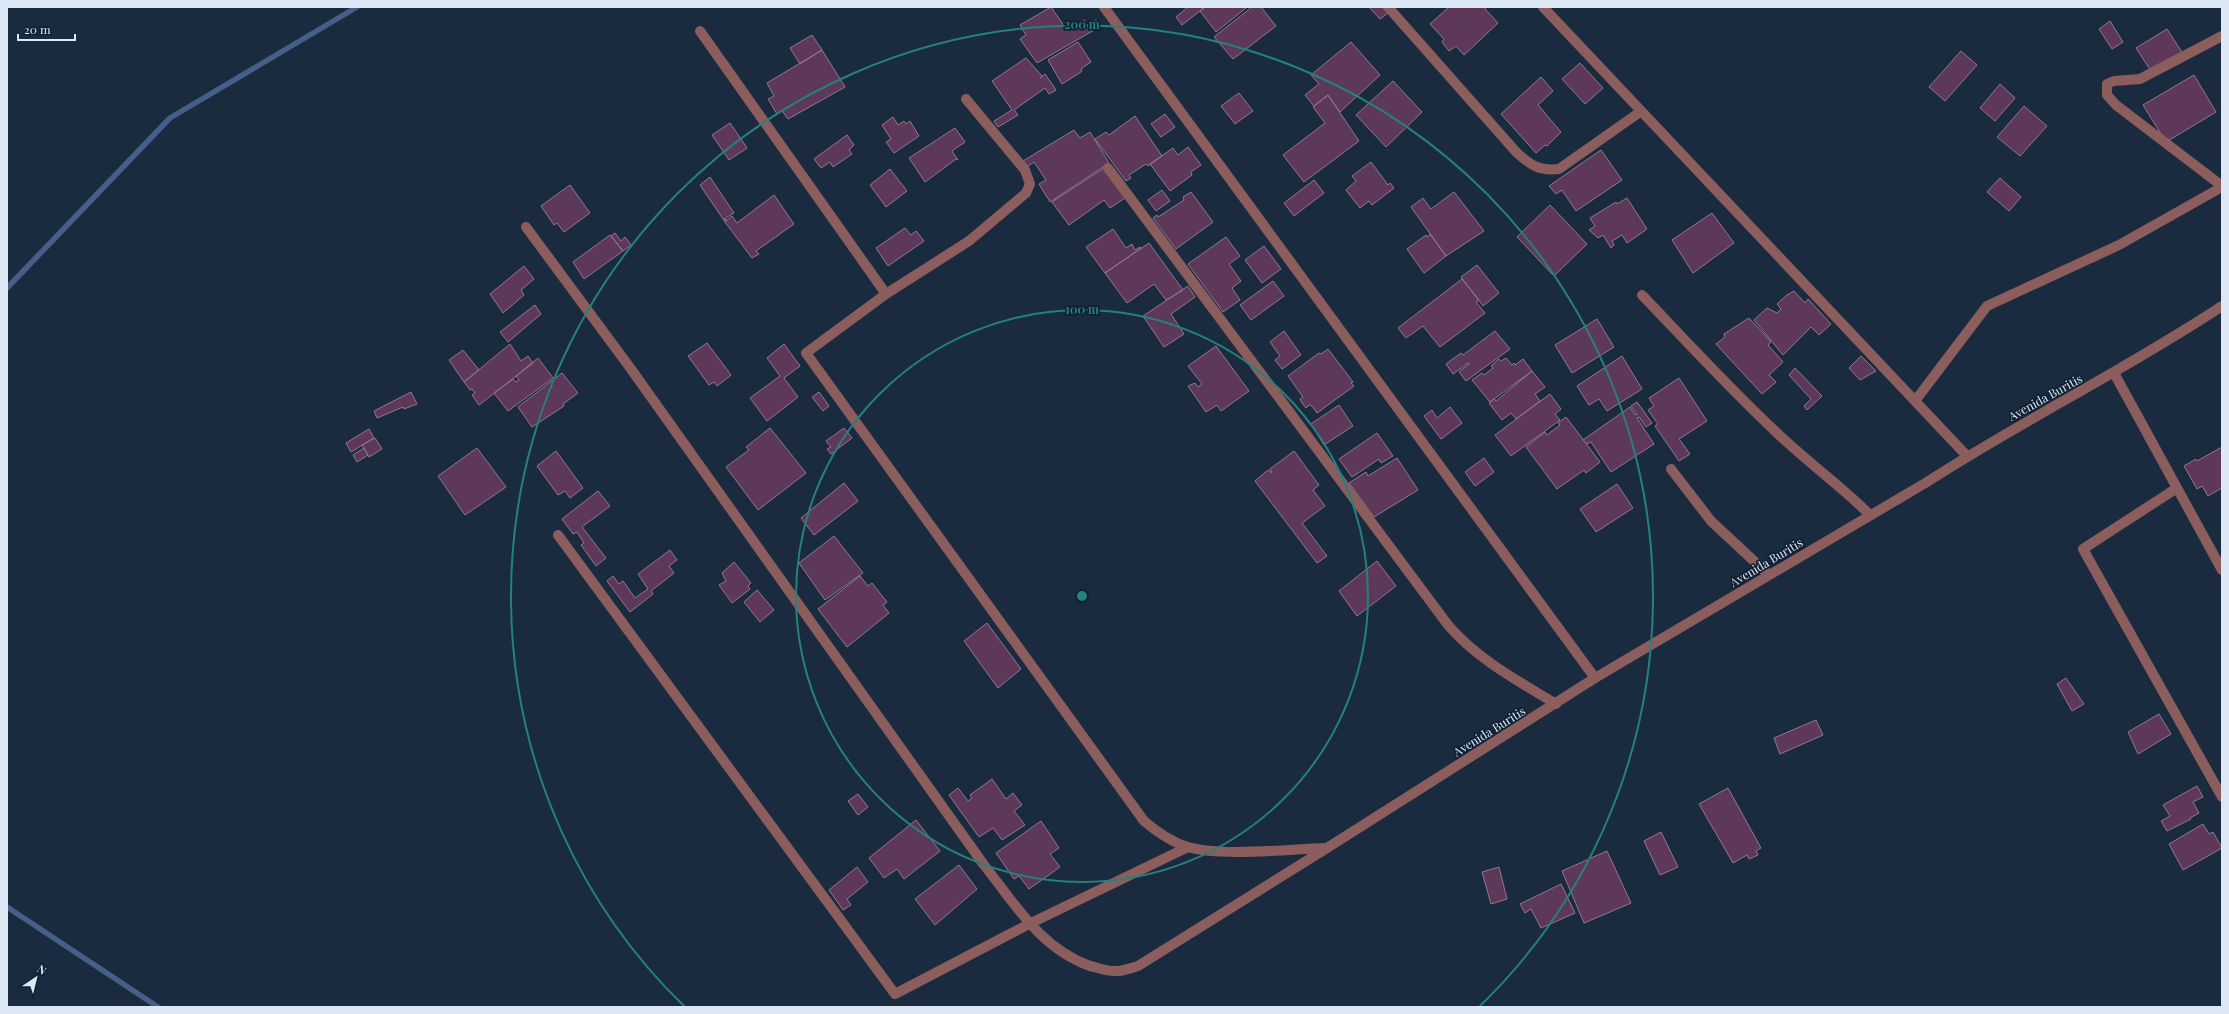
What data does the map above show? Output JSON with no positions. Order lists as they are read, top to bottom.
{
  "streets": {
    "street": ["Avenida Buritis"]
  },
  "scale_bar": "20 m",
  "north": "top right",
  "rings": ["200 m", "100 m"]
}
